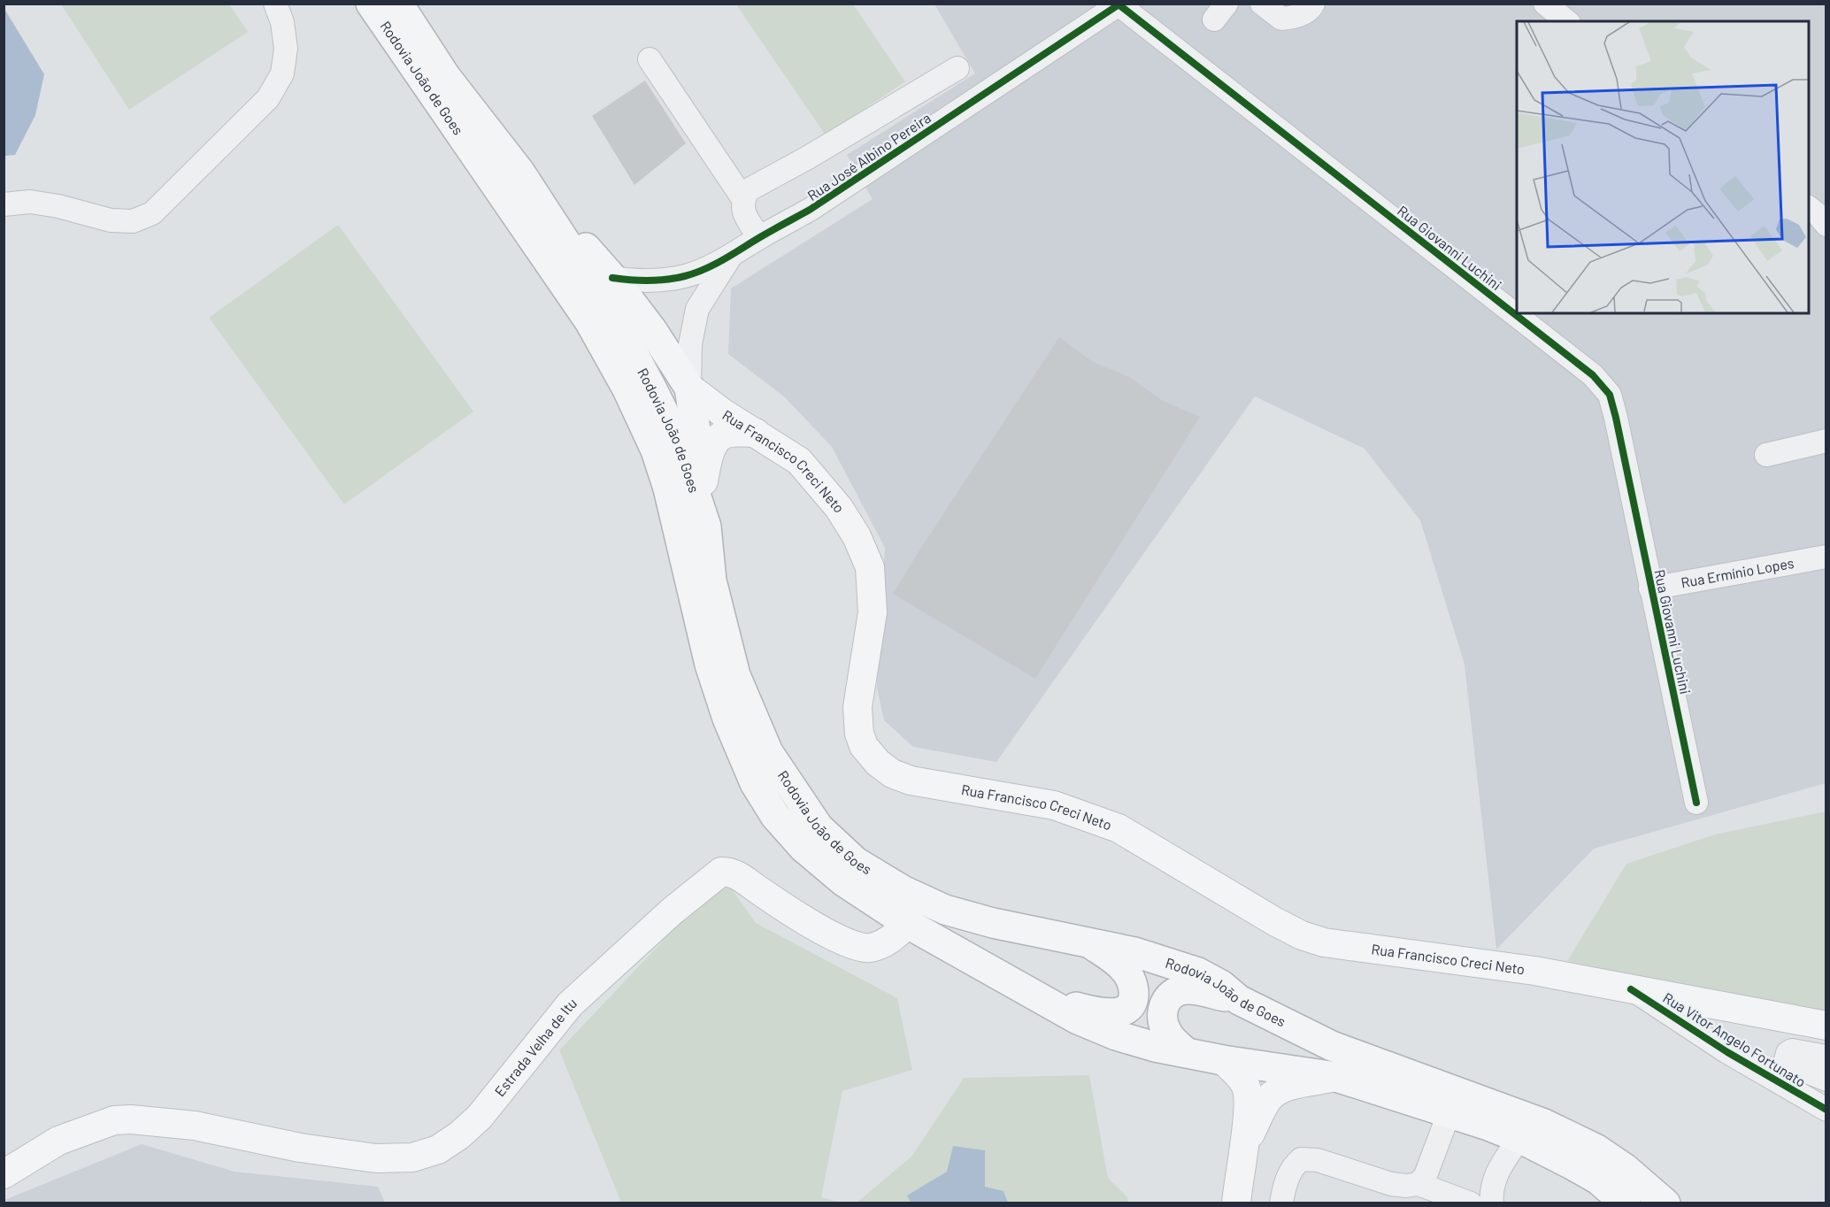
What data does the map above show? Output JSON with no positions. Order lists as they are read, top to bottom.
{
  "streets": {
    "highway": ["Rodovia João de Goes"],
    "main road": ["Rua Francisco Creci Neto", "Estrada Velha de Itu"],
    "street": [
      "Rua José Albino Pereira",
      "Rua Giovanni Luchini",
      "Rua Ermínio Lopes",
      "Rua Vitor Angelo Fortunato"
    ]
  },
  "crossings": [
    ["Rodovia João de Goes", "Estrada Velha de Itu"],
    ["Rua José Albino Pereira", "Rua Giovanni Luchini"],
    ["Rua José Albino Pereira", "Rua Francisco Creci Neto"],
    ["Rua Giovanni Luchini", "Rua Ermínio Lopes"],
    ["Rua Francisco Creci Neto", "Rua Vitor Angelo Fortunato"]
  ]
}
